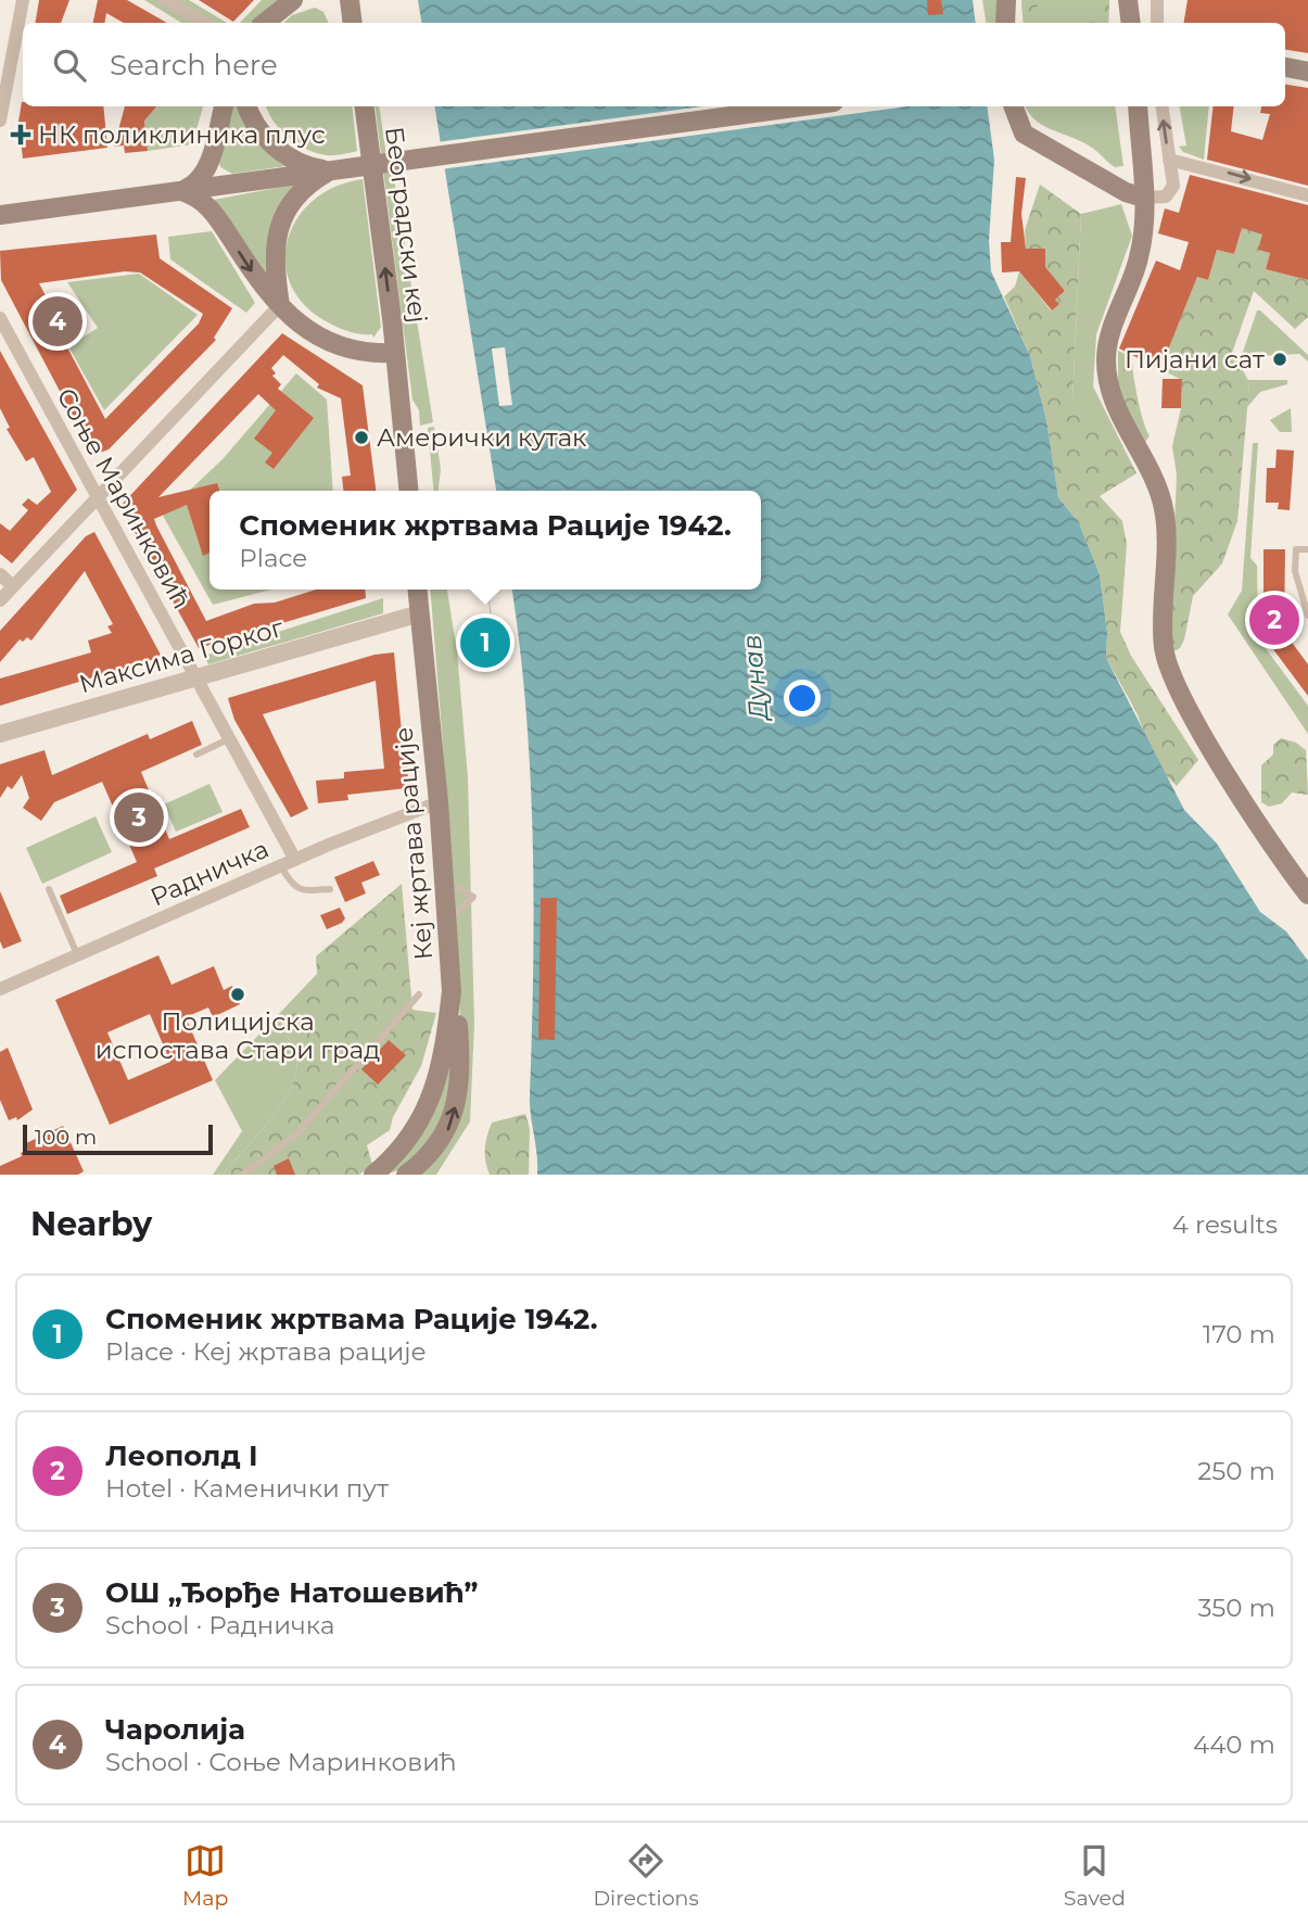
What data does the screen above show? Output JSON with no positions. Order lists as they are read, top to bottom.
{
  "streets": {
    "main road": ["Београдски кеј", "Кеј жртава рације"],
    "street": ["Соње Маринковић", "Максима Горког", "Радничка"]
  },
  "crossings": [
    ["Соње Маринковић", "Максима Горког"],
    ["Соње Маринковић", "Радничка"],
    ["Максима Горког", "Кеј жртава рације"],
    ["Кеј жртава рације", "Радничка"]
  ],
  "one_way": ["Београдски кеј"],
  "water": ["Дунав"],
  "places": {
    "health": ["НК поликлиника плус"],
    "other": ["Пијани сат", "Амерички кутак", "Полицијска испостава Стари град"]
  },
  "scale_bar": "100 m",
  "page": {
    "search": "Search here",
    "pins": [
      "4",
      "2",
      "1",
      "3"
    ],
    "popup": ["Споменик жртвама Рације 1942.", "Place"],
    "scale": "100 m",
    "heading": ["Nearby", "4 results"],
    "list": [
      {
        "mark": "1",
        "name": "Споменик жртвама Рације 1942.",
        "note": "Place · Кеј жртава рације",
        "value": "170 m"
      },
      {
        "mark": "2",
        "name": "Леополд I",
        "note": "Hotel · Каменички пут",
        "value": "250 m"
      },
      {
        "mark": "3",
        "name": "ОШ „Ђорђе Натошевић”",
        "note": "School · Радничка",
        "value": "350 m"
      },
      {
        "mark": "4",
        "name": "Чаролија",
        "note": "School · Соње Маринковић",
        "value": "440 m"
      }
    ],
    "nav": ["Map", "Directions", "Saved"]
  }
}
